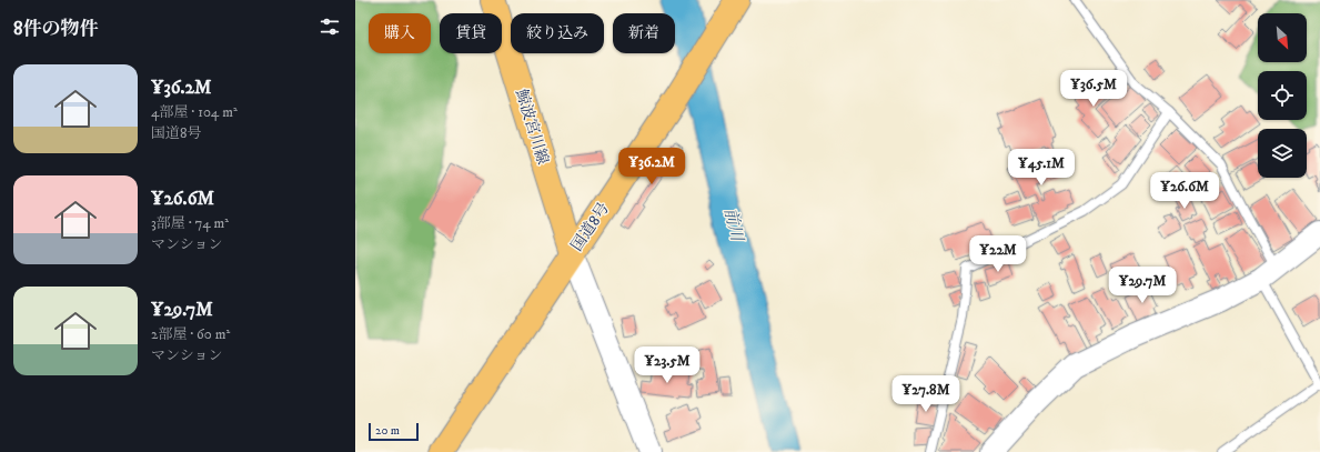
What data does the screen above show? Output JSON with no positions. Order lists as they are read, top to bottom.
{
  "streets": {
    "main road": ["鯨波宮川線", "国道8号"]
  },
  "crossings": [
    ["鯨波宮川線", "国道8号"]
  ],
  "water": ["前川"],
  "scale_bar": "20 m",
  "north": "bottom right",
  "page": {
    "heading": "8件の物件",
    "chip": [
      "購入",
      "賃貸",
      "絞り込み",
      "新着"
    ],
    "list": [
      {
        "name": "¥36.2M",
        "note": "4部屋 · 104 m² · 国道8号"
      },
      {
        "name": "¥26.6M",
        "note": "3部屋 · 74 m² · マンション"
      },
      {
        "name": "¥29.7M",
        "note": "2部屋 · 60 m² · マンション"
      }
    ],
    "price": [
      "¥36.5M",
      "¥36.2M",
      "¥45.1M",
      "¥26.6M",
      "¥22M",
      "¥29.7M",
      "¥23.5M",
      "¥27.8M"
    ],
    "scale": "20 m"
  }
}
